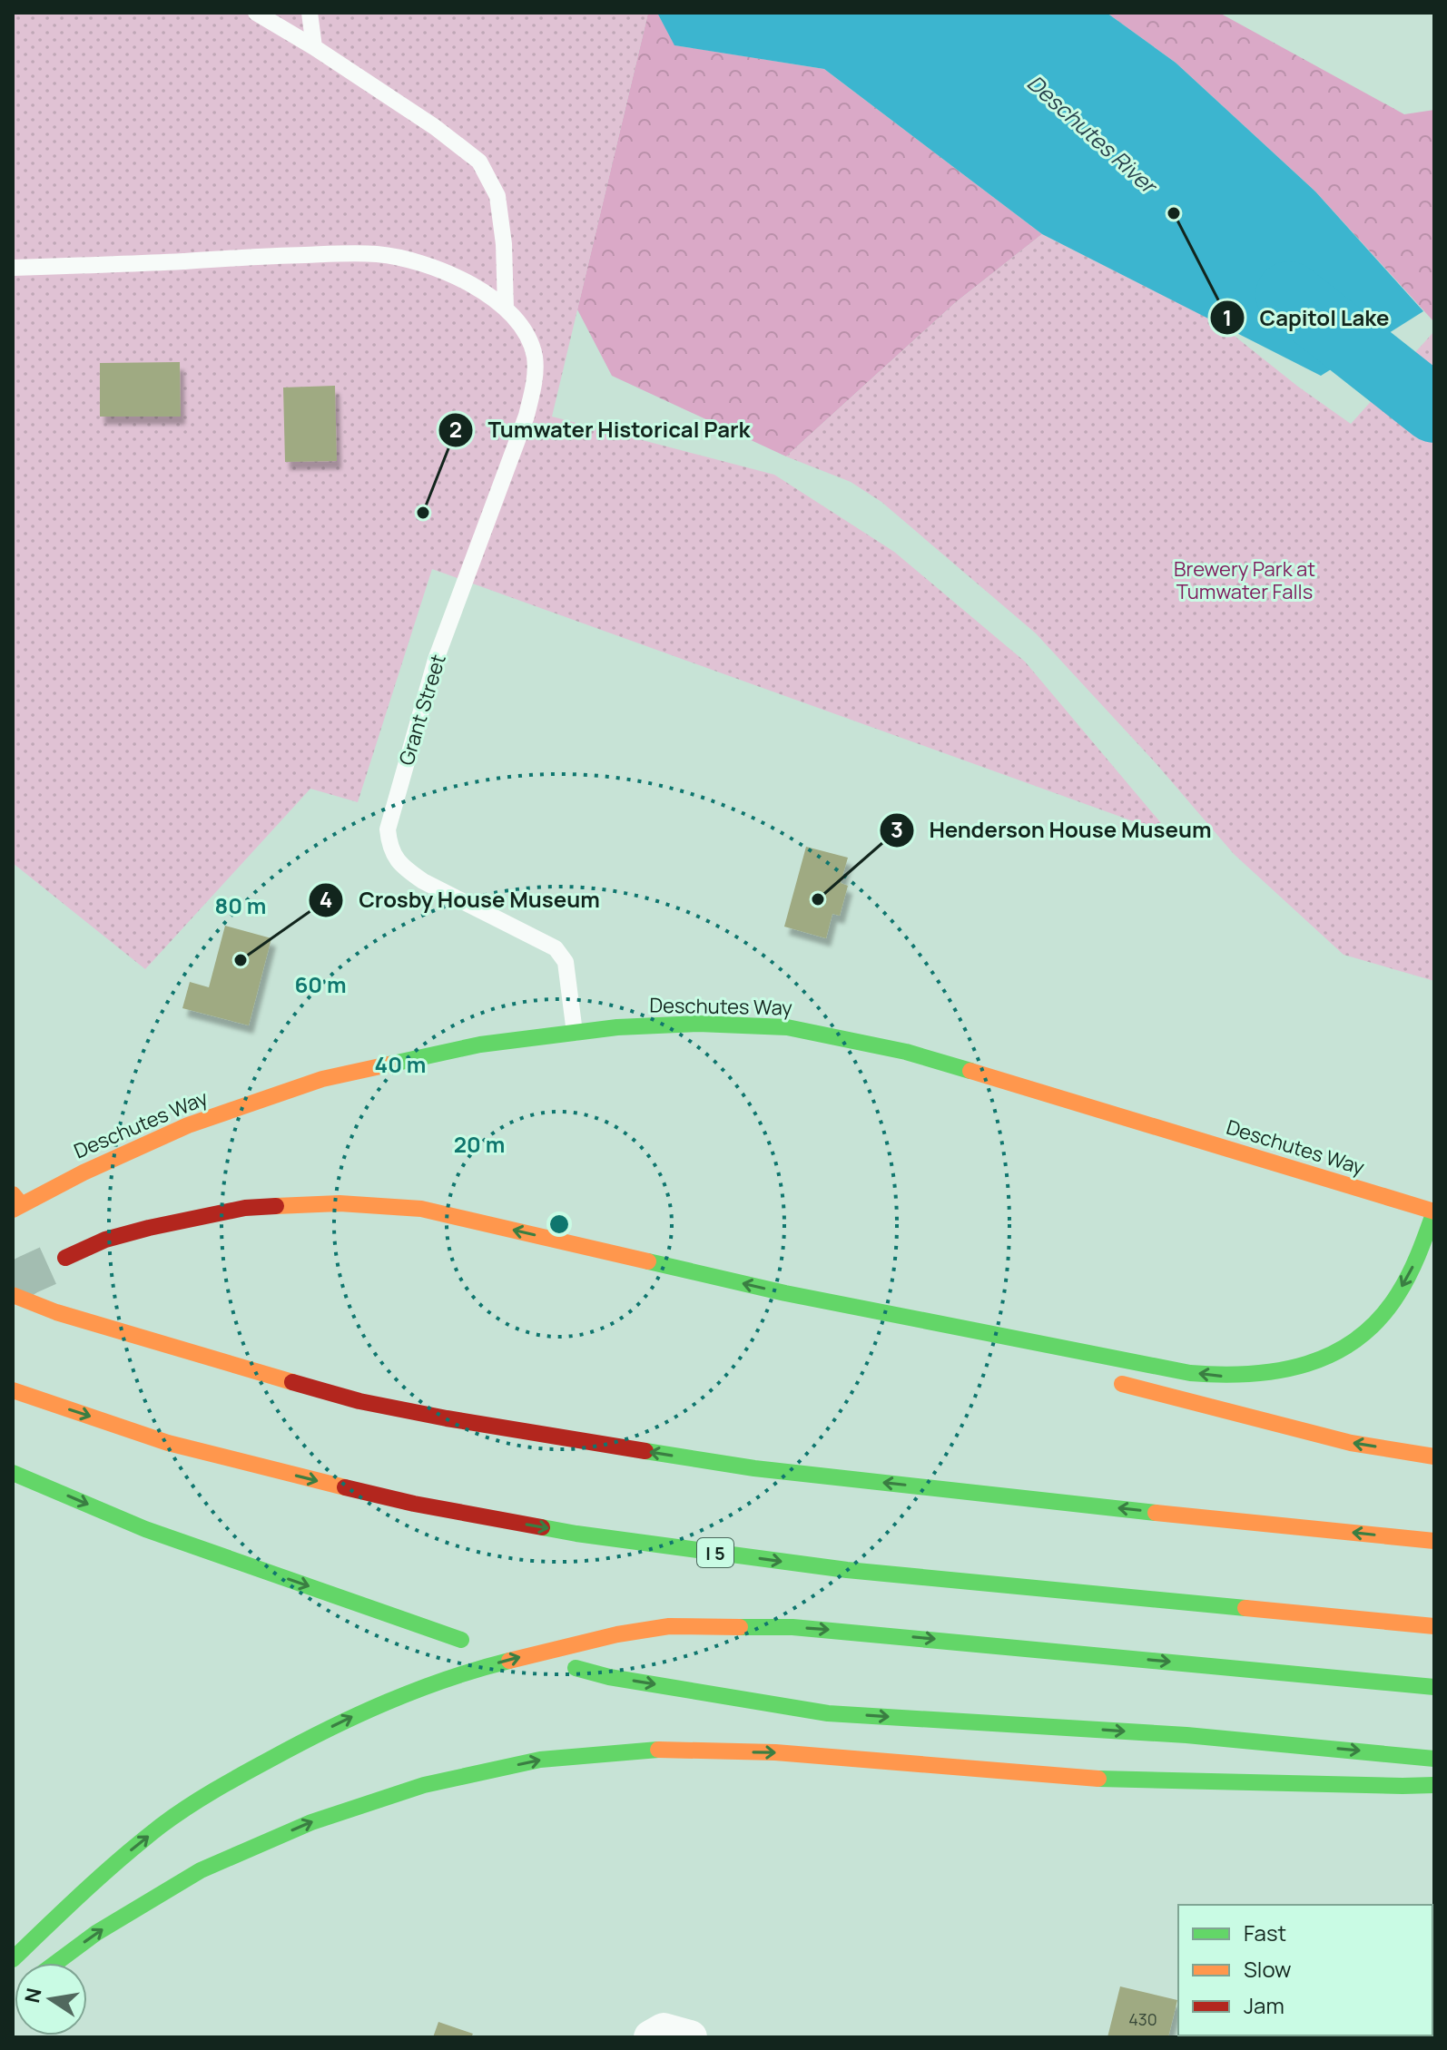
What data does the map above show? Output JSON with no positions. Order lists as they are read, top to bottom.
{
  "streets": {
    "main road": ["Deschutes Way", "I 5"],
    "lane": ["Grant Street"]
  },
  "crossings": [
    ["Grant Street", "Deschutes Way"]
  ],
  "water": ["Deschutes River"],
  "parks": ["Brewery Park at Tumwater Falls"],
  "places": [
    "Capitol Lake",
    "Tumwater Historical Park",
    "Henderson House Museum",
    "Crosby House Museum"
  ],
  "house_numbers": ["430"],
  "legend": ["Fast", "Slow", "Jam"],
  "north": "left",
  "rings": [
    "80 m",
    "60 m",
    "40 m",
    "20 m"
  ]
}
